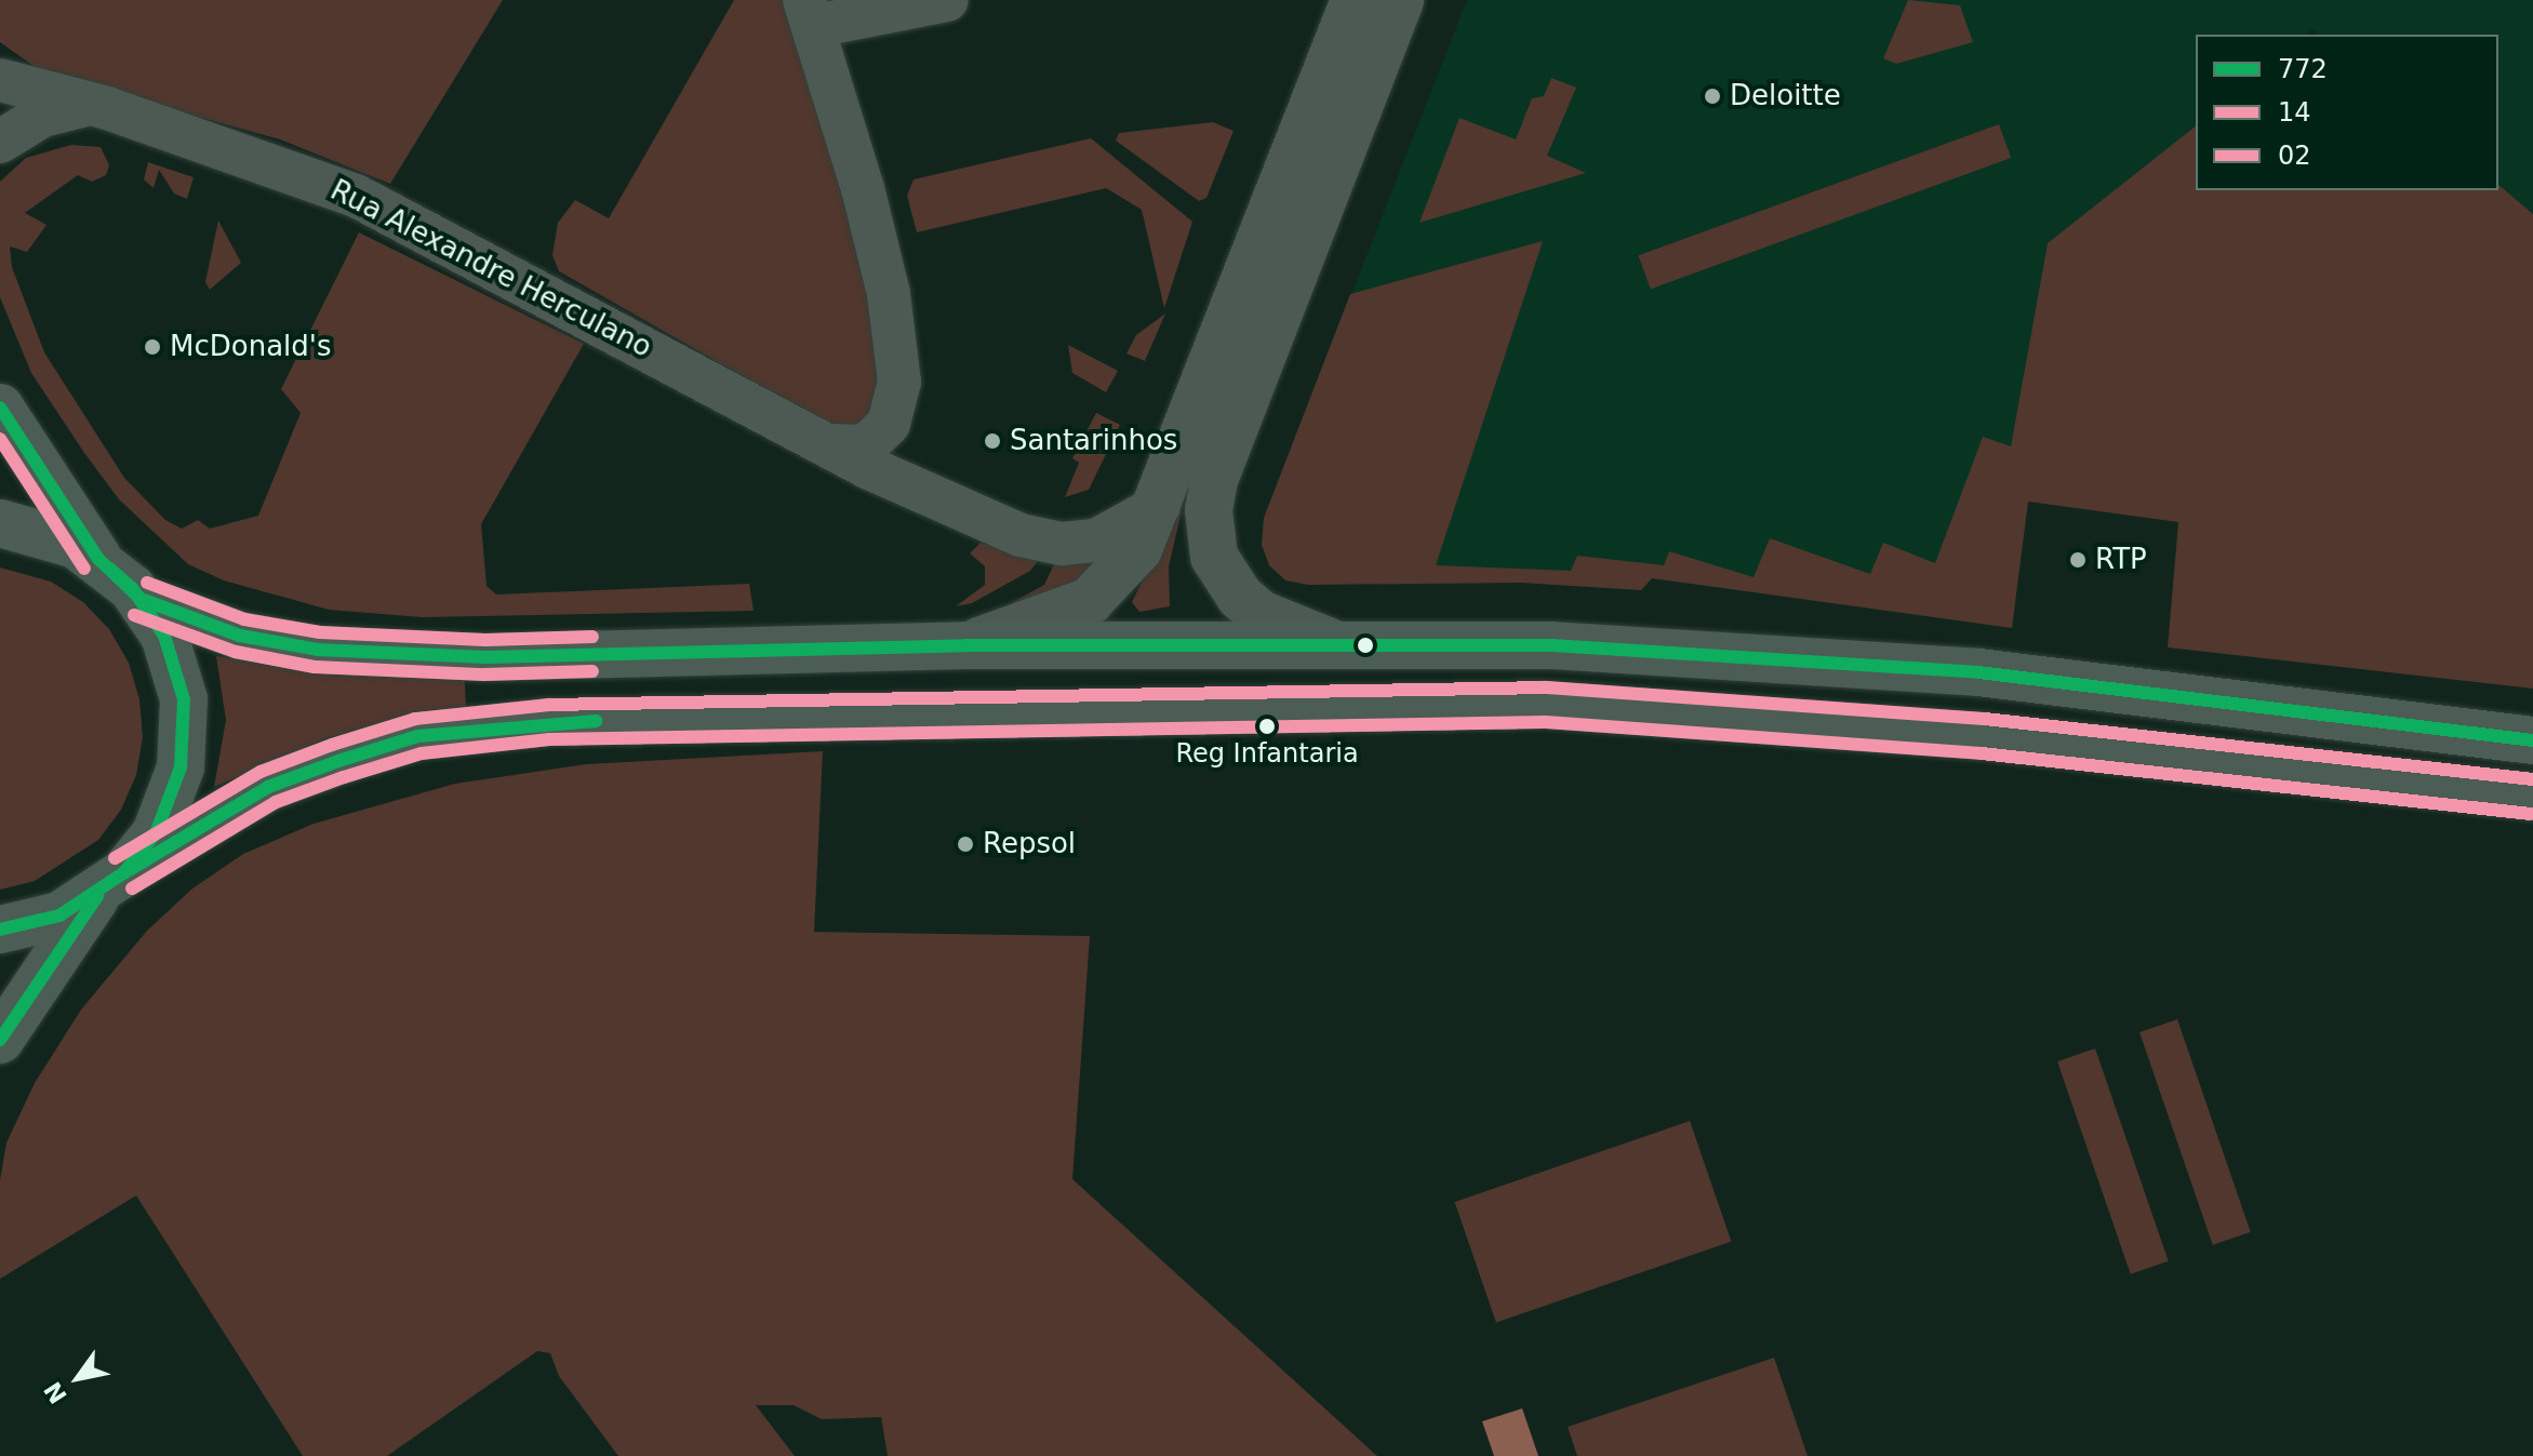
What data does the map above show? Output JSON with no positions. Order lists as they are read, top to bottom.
{
  "streets": {
    "street": ["Rua Alexandre Herculano"]
  },
  "places": [
    "Deloitte",
    "McDonald's",
    "Santarinhos",
    "RTP",
    "Reg Infantaria",
    "Repsol"
  ],
  "lines": ["transit line 772", "transit line 14", "transit line 02"],
  "legend": ["772", "14", "02"],
  "north": "bottom left"
}
